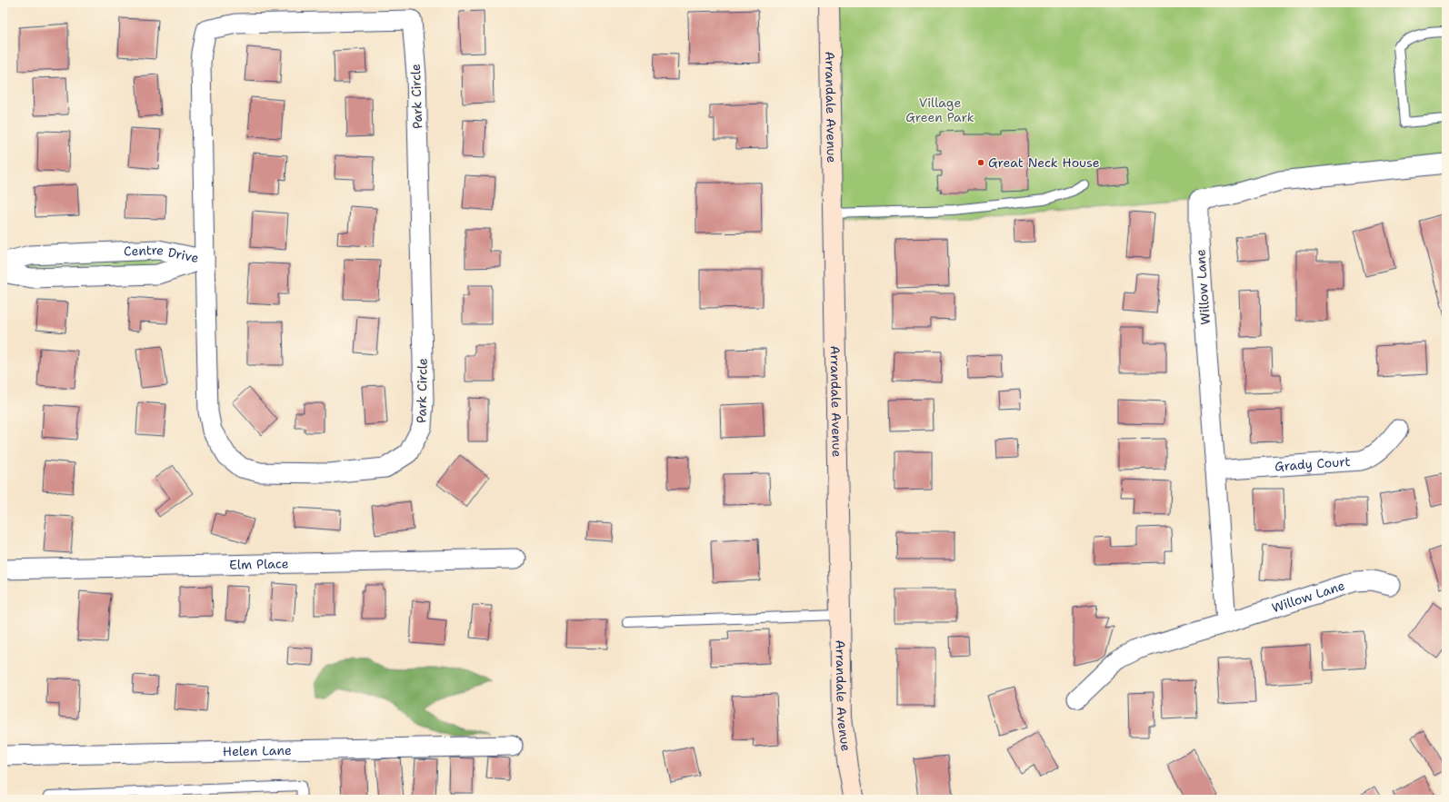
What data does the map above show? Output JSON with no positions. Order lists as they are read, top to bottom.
{
  "streets": {
    "street": [
      "Park Circle",
      "Arrandale Avenue",
      "Centre Drive",
      "Willow Lane",
      "Grady Court",
      "Elm Place",
      "Helen Lane"
    ]
  },
  "crossings": [
    ["Park Circle", "Centre Drive"],
    ["Willow Lane", "Grady Court"]
  ],
  "parks": ["Village Green Park"],
  "places": ["Great Neck House"]
}
